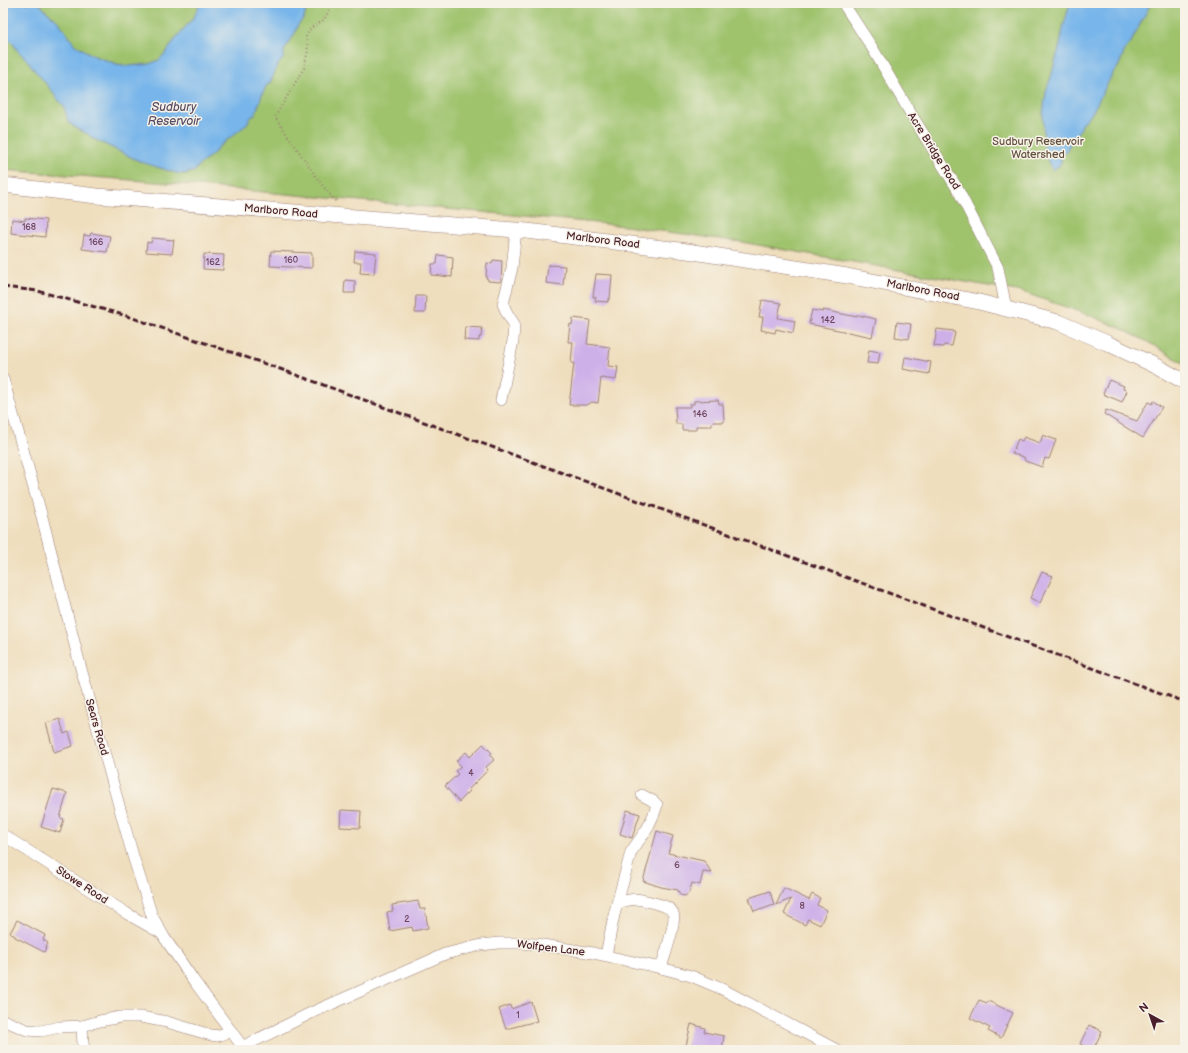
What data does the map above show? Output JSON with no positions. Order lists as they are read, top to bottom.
{
  "streets": {
    "main road": ["Marlboro Road"],
    "street": [
      "Acre Bridge Road",
      "Sears Road",
      "Stowe Road",
      "Wolfpen Lane"
    ]
  },
  "crossings": [
    ["Acre Bridge Road", "Marlboro Road"],
    ["Sears Road", "Stowe Road"],
    ["Sears Road", "Wolfpen Lane"]
  ],
  "water": ["Sudbury Reservoir"],
  "parks": ["Sudbury Reservoir Watershed"],
  "house_numbers": [
    "168",
    "166",
    "160",
    "162",
    "142",
    "146",
    "4",
    "6",
    "8",
    "2",
    "1"
  ],
  "north": "top left"
}
